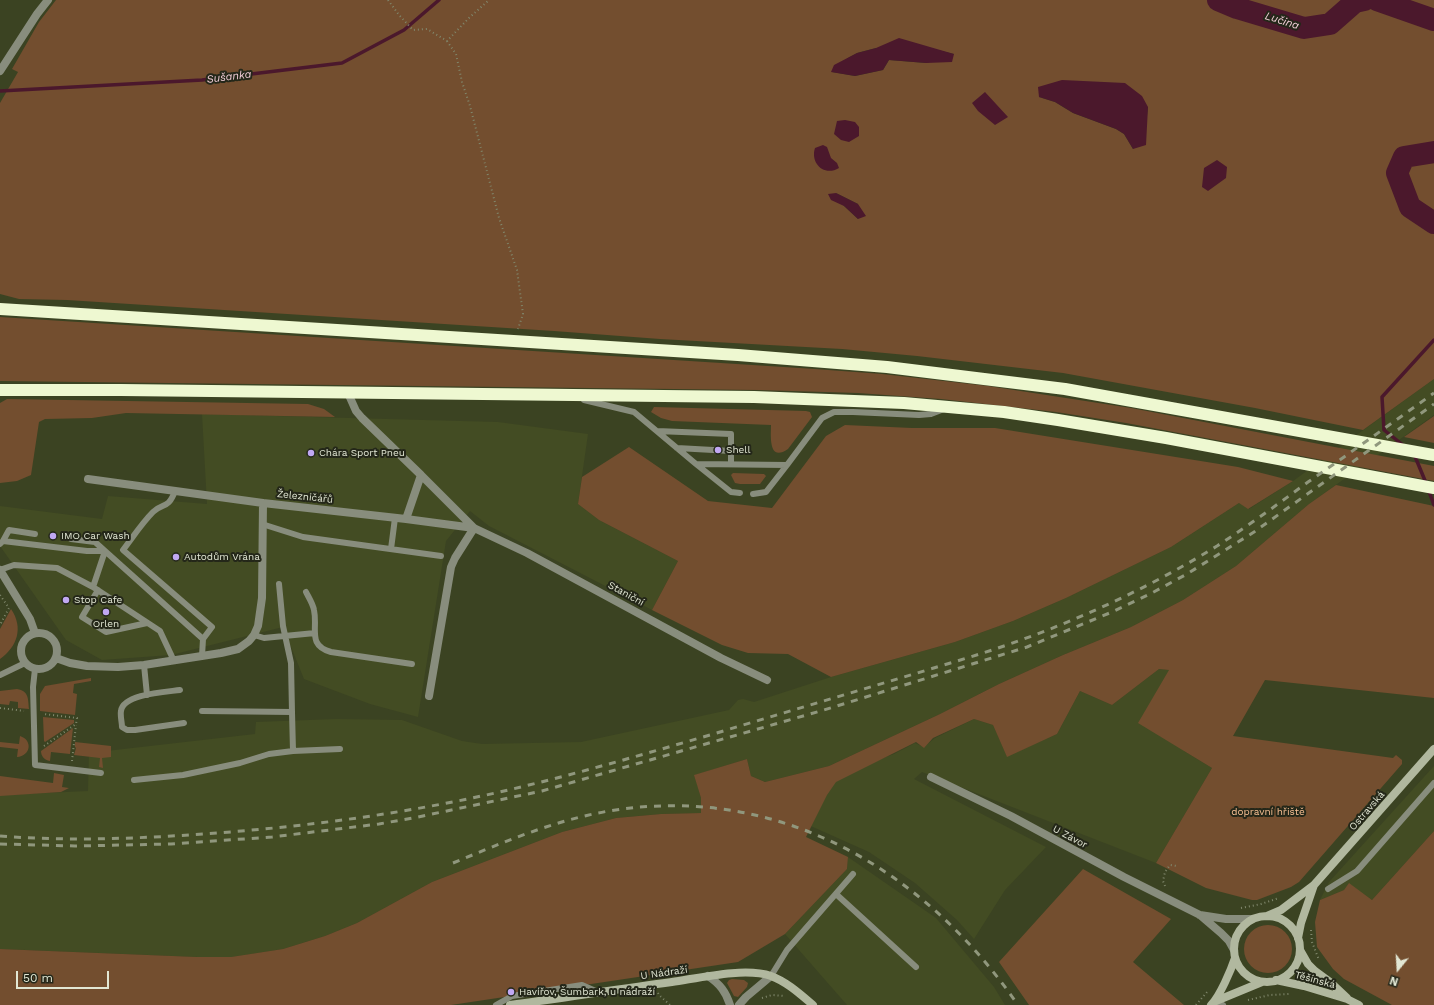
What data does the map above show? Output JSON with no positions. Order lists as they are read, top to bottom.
{
  "streets": {
    "main road": ["Ostravská", "U Nádraží", "Těšínská"],
    "street": ["Železničářů", "Staniční", "U Závor"]
  },
  "crossings": [
    ["Železničářů", "Staniční"],
    ["Ostravská", "U Závor"],
    ["Ostravská", "Těšínská"],
    ["U Závor", "Těšínská"]
  ],
  "water": ["Lučina", "Sušanka"],
  "parks": ["dopravní hřiště"],
  "places": [
    "Shell",
    "Chára Sport Pneu",
    "IMO Car Wash",
    "Autodům Vrána",
    "Stop Cafe",
    "Orlen",
    "Havířov, Šumbark, u nádraží"
  ],
  "scale_bar": "50 m",
  "north": "bottom"
}
